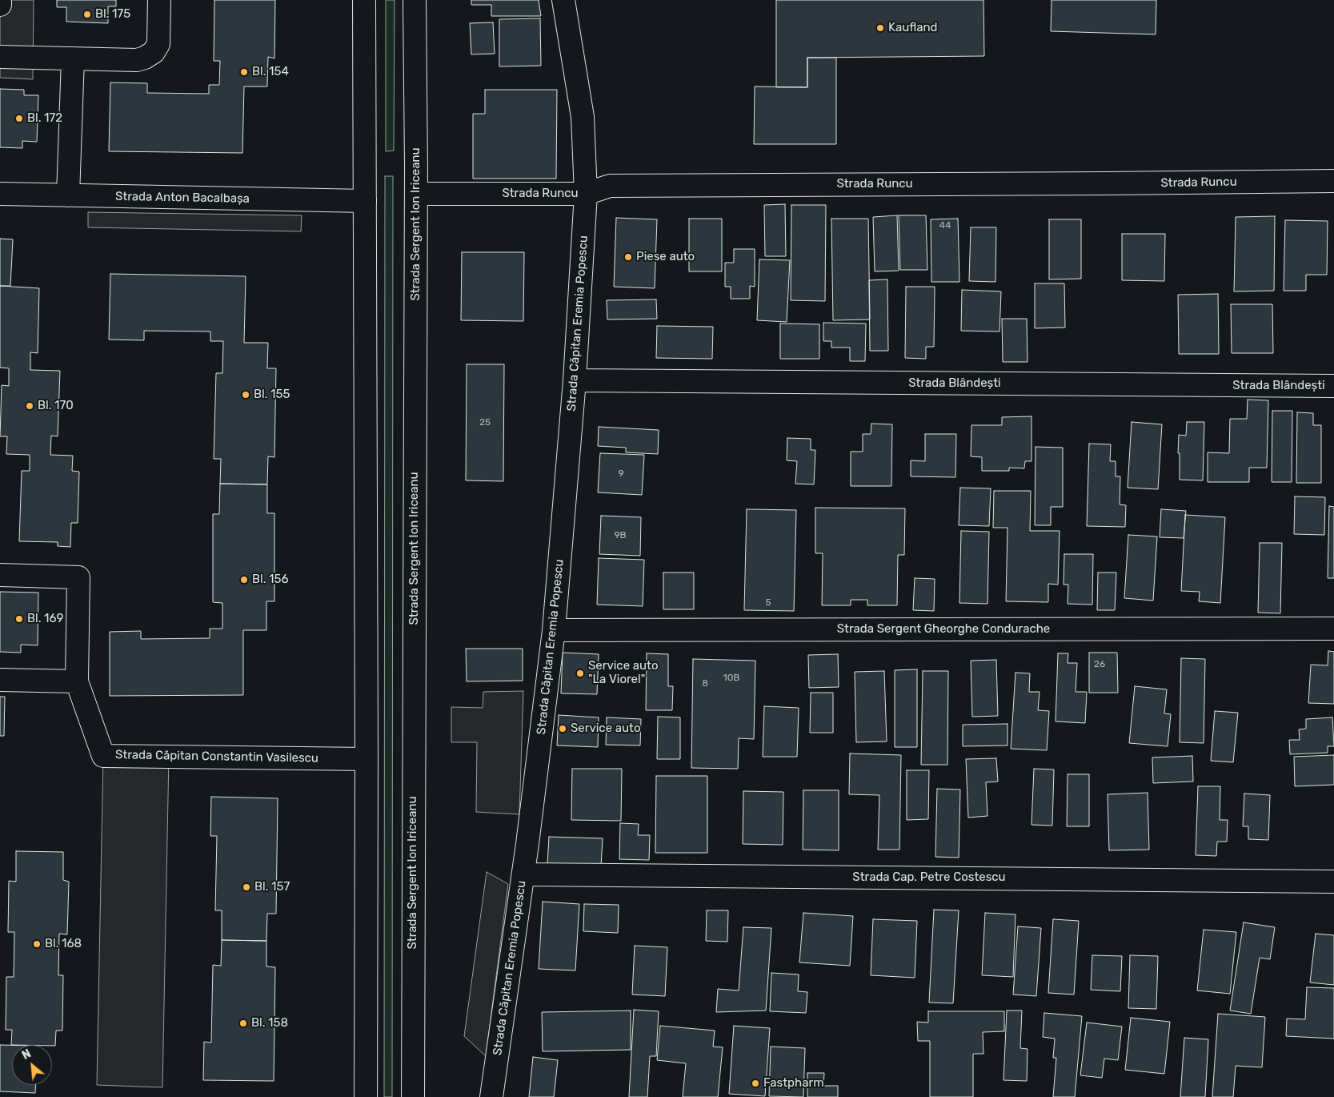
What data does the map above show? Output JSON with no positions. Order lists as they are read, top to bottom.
{
  "streets": {
    "street": [
      "Strada Runcu",
      "Strada Anton Bacalbașa",
      "Strada Sergent Ion Iriceanu",
      "Strada Căpitan Eremia Popescu",
      "Strada Blândești",
      "Strada Sergent Gheorghe Condurache",
      "Strada Căpitan Constantin Vasilescu",
      "Strada Cap. Petre Costescu"
    ]
  },
  "crossings": [
    ["Strada Runcu", "Strada Sergent Ion Iriceanu"],
    ["Strada Runcu", "Strada Căpitan Eremia Popescu"],
    ["Strada Căpitan Eremia Popescu", "Strada Blândești"],
    ["Strada Căpitan Eremia Popescu", "Strada Sergent Gheorghe Condurache"],
    ["Strada Căpitan Eremia Popescu", "Strada Cap. Petre Costescu"]
  ],
  "places": [
    "Bl. 175",
    "Kaufland",
    "Bl. 154",
    "Bl. 172",
    "Piese auto",
    "Bl. 155",
    "Bl. 170",
    "Bl. 156",
    "Bl. 169",
    "Service auto \"La Viorel\"",
    "Service auto",
    "Bl. 157",
    "Bl. 168",
    "Bl. 158",
    "Fastpharm"
  ],
  "house_numbers": [
    "44",
    "25",
    "9",
    "9B",
    "5",
    "26",
    "10B",
    "8"
  ],
  "north": "top left"
}
